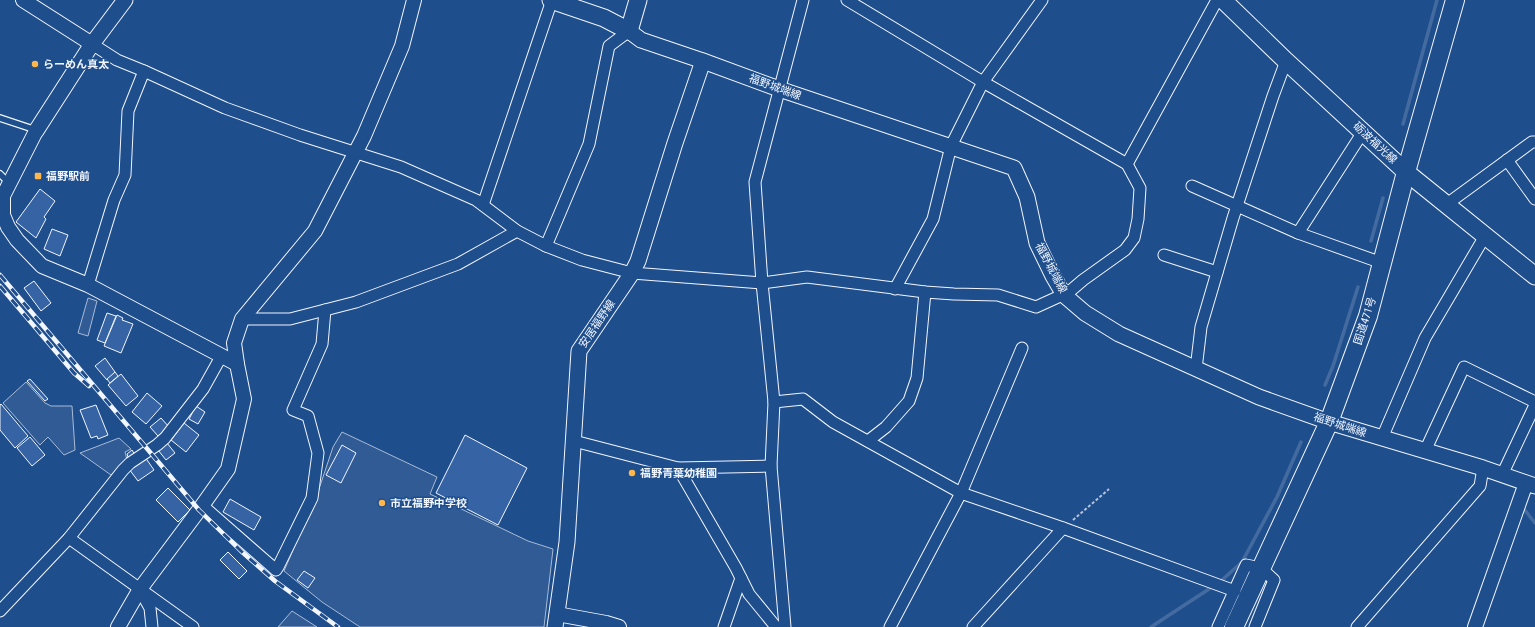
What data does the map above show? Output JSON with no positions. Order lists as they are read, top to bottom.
{
  "streets": {
    "highway": ["国道471号"],
    "main road": ["福野城端線", "砺波福光線", "安居福野線"]
  },
  "crossings": [
    ["福野城端線", "国道471号"],
    ["福野城端線", "安居福野線"],
    ["砺波福光線", "国道471号"]
  ],
  "places": {
    "other": ["らーめん真太", "福野青葉幼稚園", "市立福野中学校"],
    "transit": ["福野駅前"]
  }
}
